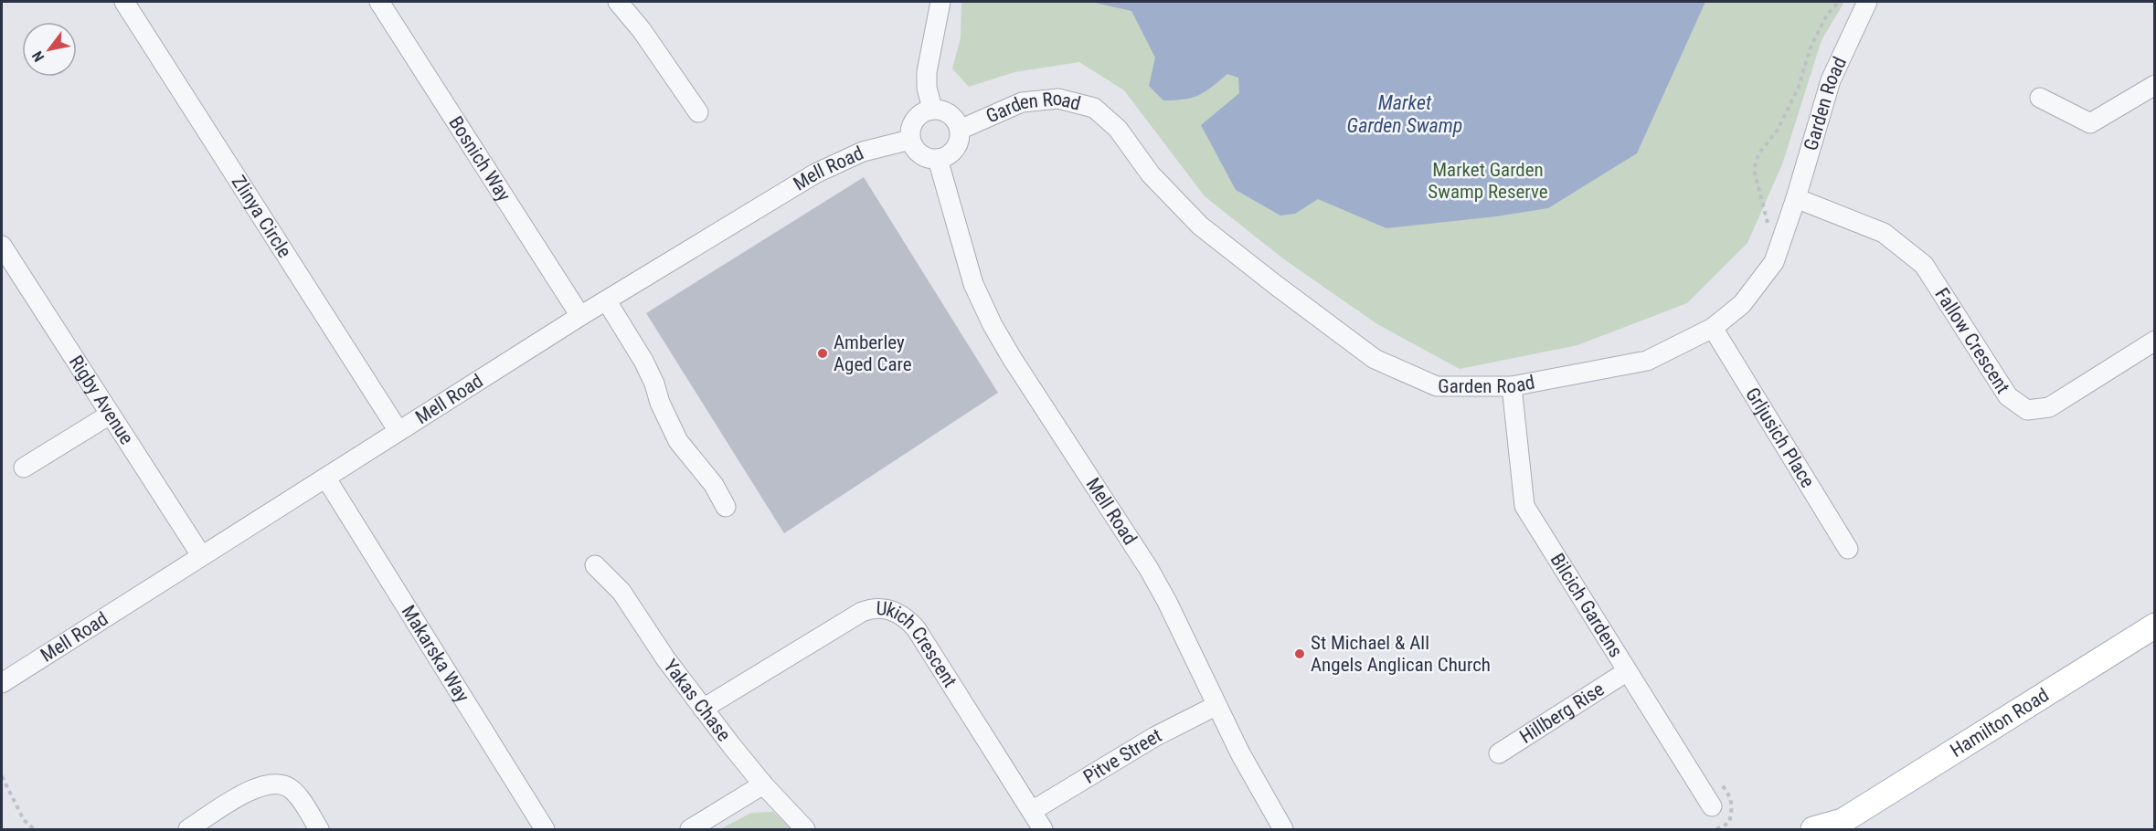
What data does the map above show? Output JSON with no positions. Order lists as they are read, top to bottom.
{
  "streets": {
    "main road": ["Hamilton Road"],
    "street": [
      "Garden Road",
      "Bosnich Way",
      "Mell Road",
      "Zlinya Circle",
      "Fallow Crescent",
      "Rigby Avenue",
      "Grljusich Place",
      "Bilcich Gardens",
      "Ukich Crescent",
      "Makarska Way",
      "Yakas Chase",
      "Hillberg Rise",
      "Pitve Street"
    ]
  },
  "crossings": [
    ["Garden Road", "Mell Road"],
    ["Garden Road", "Fallow Crescent"],
    ["Garden Road", "Grljusich Place"],
    ["Garden Road", "Bilcich Gardens"],
    ["Bosnich Way", "Mell Road"],
    ["Mell Road", "Zlinya Circle"],
    ["Mell Road", "Rigby Avenue"],
    ["Mell Road", "Makarska Way"],
    ["Mell Road", "Pitve Street"],
    ["Bilcich Gardens", "Hillberg Rise"],
    ["Ukich Crescent", "Yakas Chase"],
    ["Ukich Crescent", "Pitve Street"]
  ],
  "water": ["Market Garden Swamp"],
  "parks": ["Market Garden Swamp Reserve"],
  "places": ["Amberley Aged Care", "St Michael & All Angels Anglican Church"],
  "north": "bottom left"
}
